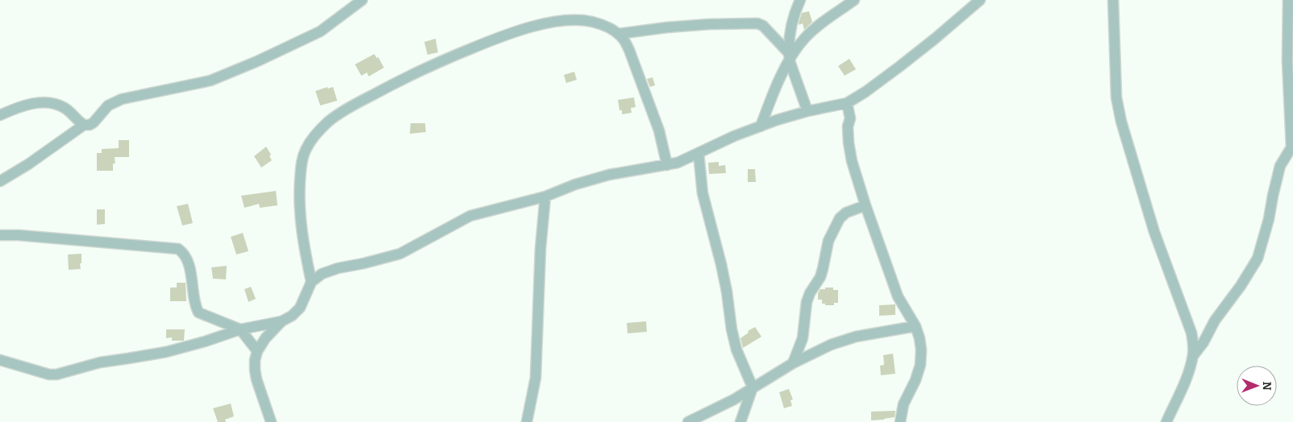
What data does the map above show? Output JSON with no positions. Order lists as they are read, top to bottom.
{
  "north": "right"
}
